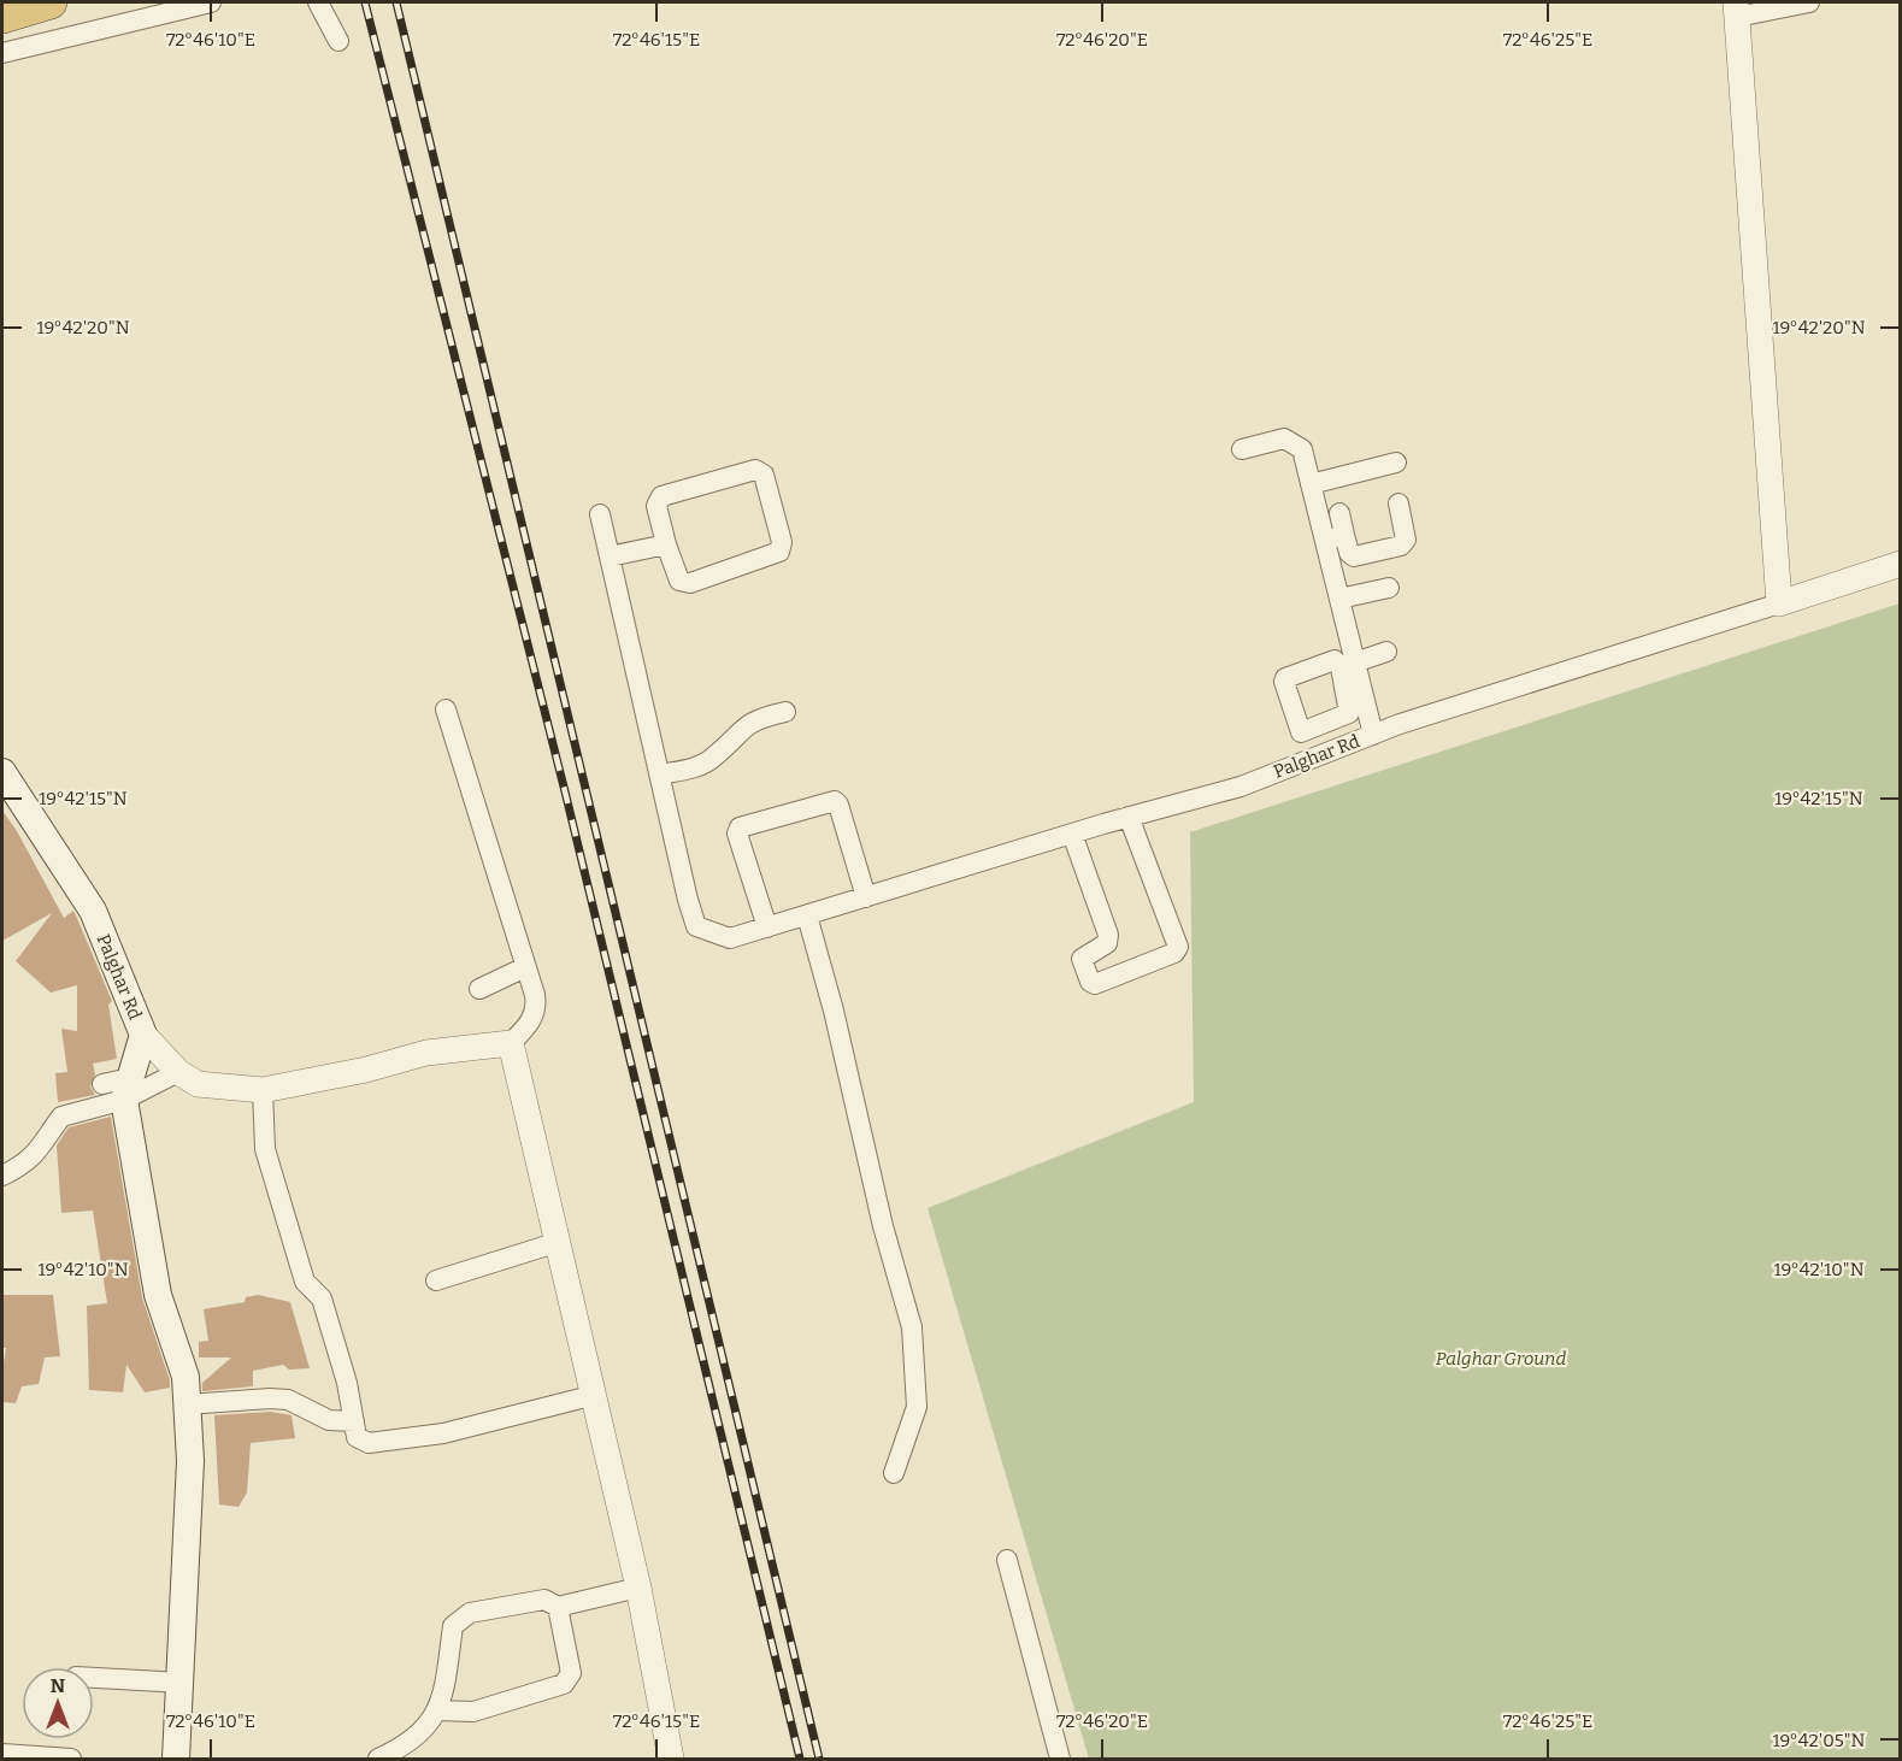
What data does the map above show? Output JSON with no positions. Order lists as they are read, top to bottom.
{
  "streets": {
    "main road": ["Palghar Rd"]
  },
  "parks": ["Palghar Ground"],
  "north": "top",
  "coordinates": [
    "72°46'10\"E",
    "72°46'15\"E",
    "72°46'20\"E",
    "72°46'25\"E",
    "19°42'20\"N",
    "19°42'15\"N",
    "19°42'10\"N",
    "19°42'05\"N"
  ]
}
